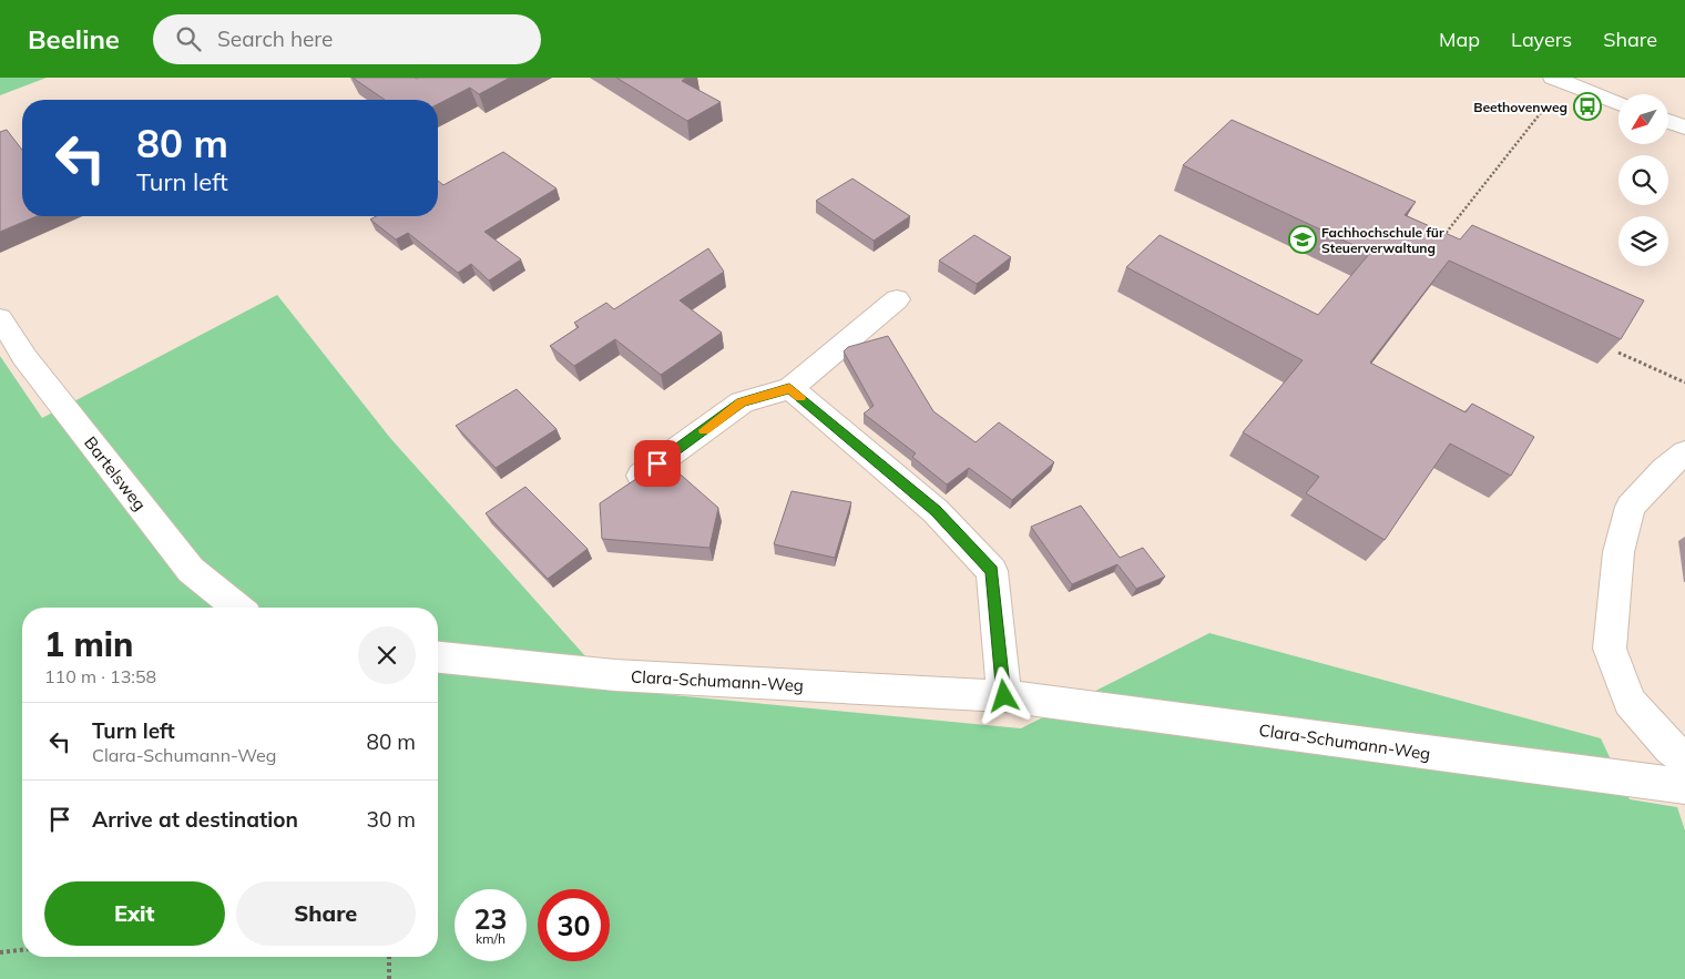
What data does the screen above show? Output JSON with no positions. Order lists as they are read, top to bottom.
{
  "streets": {
    "street": ["Bartelsweg", "Clara-Schumann-Weg"]
  },
  "places": {
    "bus stop": ["Beethovenweg"],
    "school or university": ["Fachhochschule für Steuerverwaltung"]
  },
  "north": "bottom left",
  "page": {
    "header": "Beeline",
    "search": "Search here",
    "nav": ["Map", "Layers", "Share"],
    "turn": ["80 m", "Turn left"],
    "heading": ["1 min", "110 m · 13:58"],
    "list": [
      {
        "name": "Turn left",
        "note": "Clara-Schumann-Weg",
        "value": "80 m"
      },
      {
        "name": "Arrive at destination",
        "value": "30 m"
      }
    ],
    "buttons": ["Exit", "Share"],
    "speed": "23 km/h",
    "limit": "30"
  }
}
